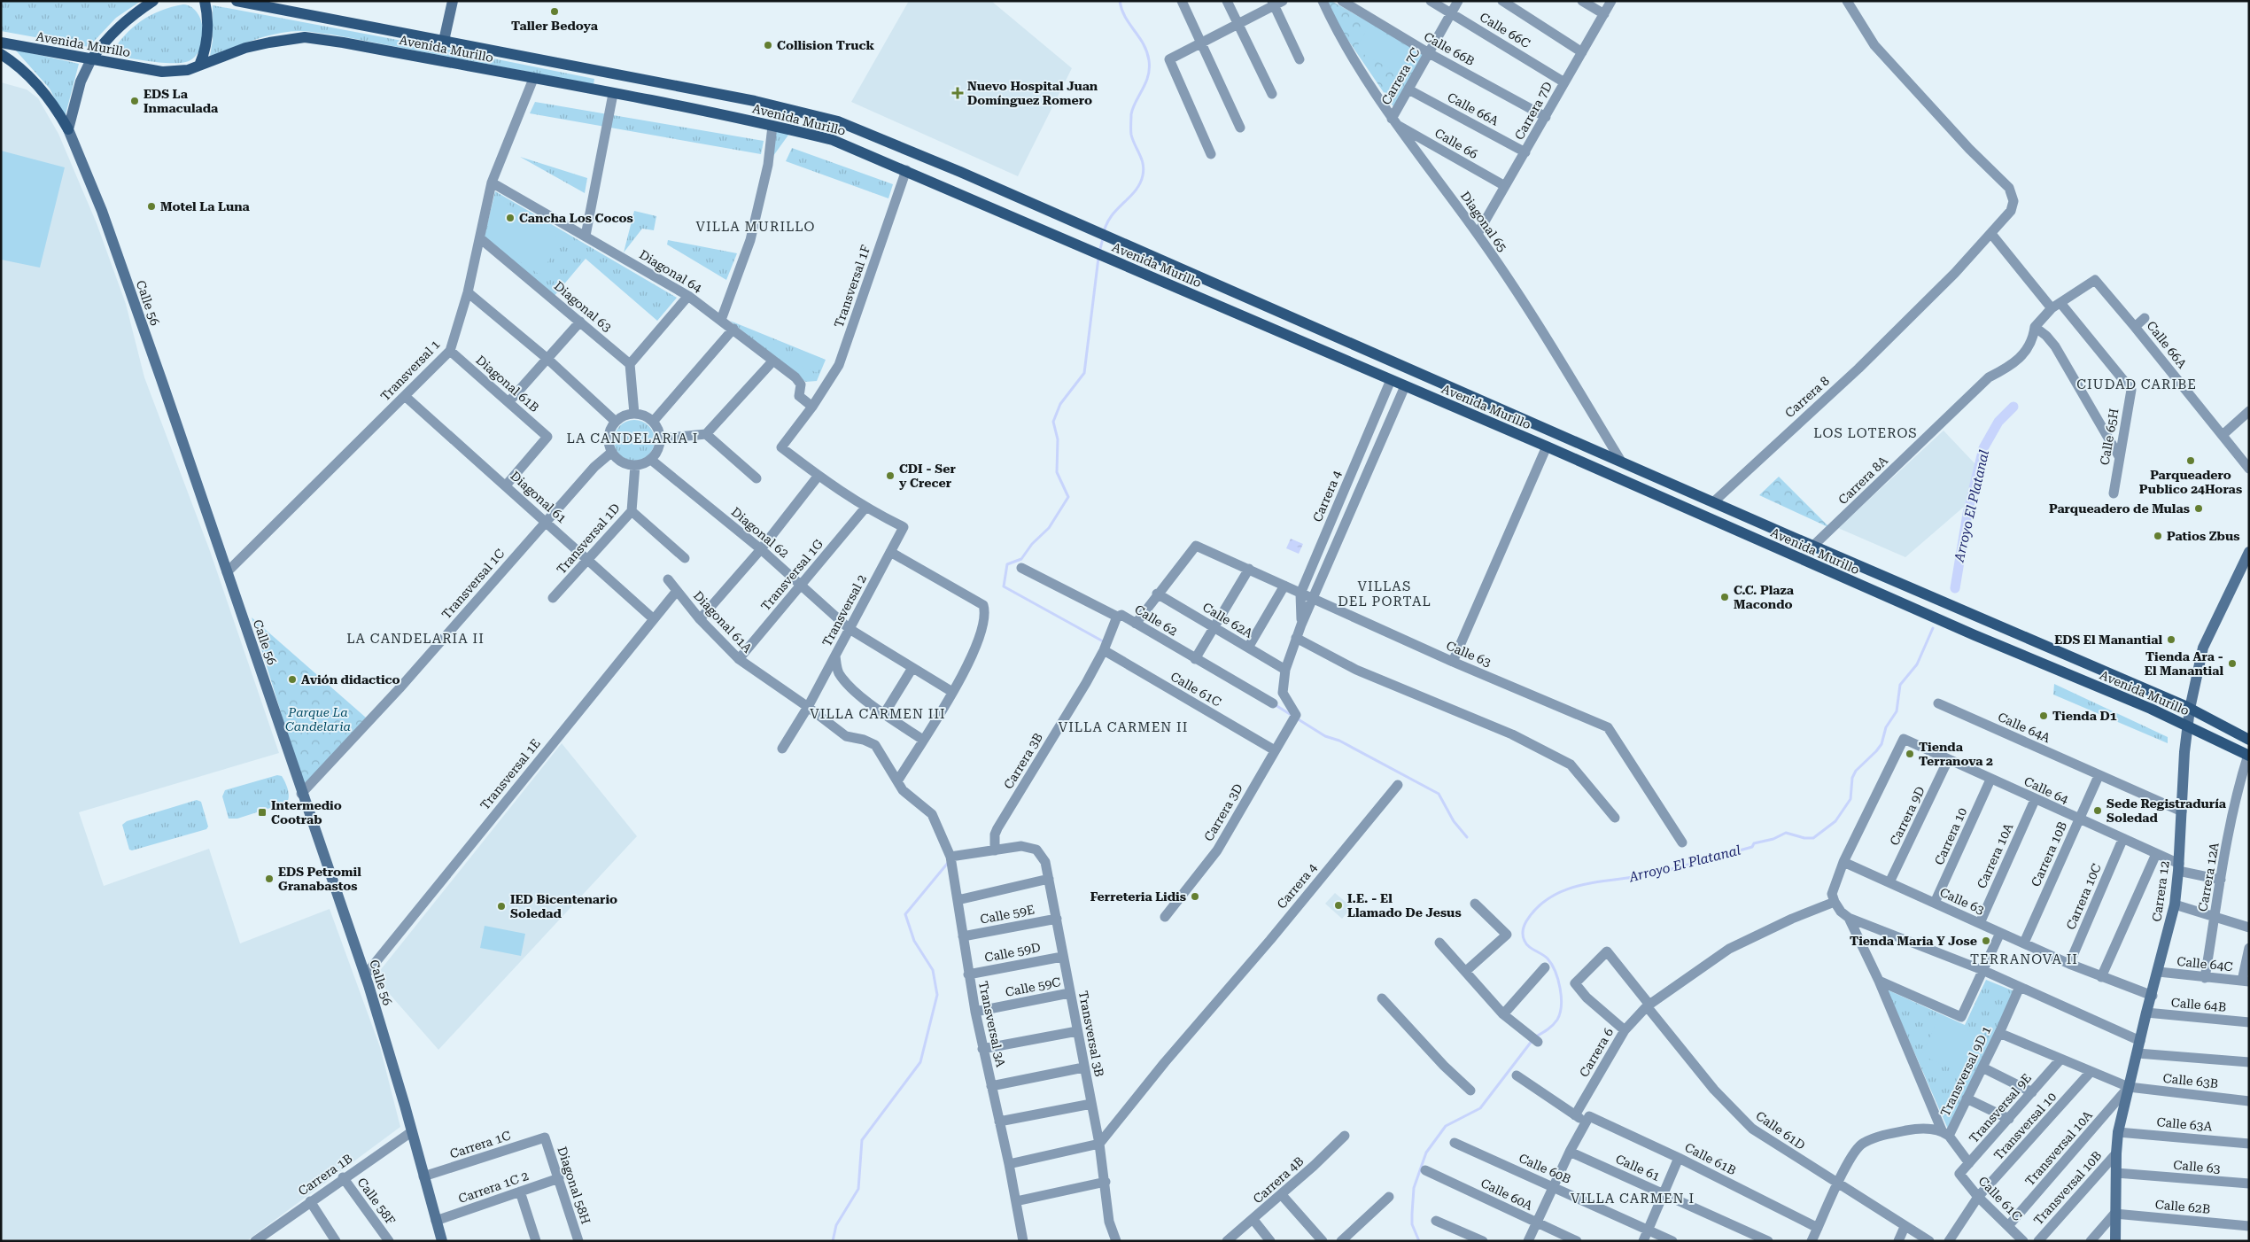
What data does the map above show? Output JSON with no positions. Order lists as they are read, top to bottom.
{
  "streets": {
    "main road": ["Avenida Murillo", "Calle 56", "Carrera 12"],
    "street": [
      "Calle 66C",
      "Calle 66B",
      "Carrera 7C",
      "Calle 66A",
      "Carrera 7D",
      "Calle 66",
      "Diagonal 65",
      "Diagonal 64",
      "Transversal 1F",
      "Diagonal 63",
      "Transversal 1",
      "Diagonal 61B",
      "Carrera 8",
      "Calle 65H",
      "Carrera 8A",
      "Carrera 4",
      "Diagonal 61",
      "Diagonal 62",
      "Transversal 1D",
      "Transversal 1G",
      "Transversal 1C",
      "Transversal 2",
      "Calle 62",
      "Calle 62A",
      "Diagonal 61A",
      "Calle 63",
      "Calle 61C",
      "Calle 64A",
      "Carrera 3B",
      "Transversal 1E",
      "Calle 64",
      "Carrera 3D",
      "Carrera 9D",
      "Carrera 10",
      "Carrera 10B",
      "Carrera 10A",
      "Carrera 12A",
      "Carrera 10C",
      "Calle 59E",
      "Calle 59D",
      "Calle 64C",
      "Calle 59C",
      "Calle 64B",
      "Transversal 3A",
      "Transversal 3B",
      "Carrera 6",
      "Transversal 9D 1",
      "Calle 63B",
      "Transversal 9E",
      "Calle 63A",
      "Transversal 10",
      "Calle 61D",
      "Carrera 1C",
      "Transversal 10A",
      "Calle 61B",
      "Calle 61",
      "Calle 60B",
      "Carrera 1B",
      "Carrera 4B",
      "Diagonal 58H",
      "Carrera 1C 2",
      "Transversal 10B",
      "Calle 60A",
      "Calle 58F",
      "Calle 62B"
    ]
  },
  "crossings": [
    ["Calle 66C", "Carrera 7C"],
    ["Calle 66C", "Carrera 7D"],
    ["Avenida Murillo", "Diagonal 65"],
    ["Avenida Murillo", "Transversal 1F"],
    ["Avenida Murillo", "Transversal 1"],
    ["Avenida Murillo", "Carrera 8"],
    ["Avenida Murillo", "Carrera 8A"],
    ["Avenida Murillo", "Carrera 4"],
    ["Avenida Murillo", "Carrera 12A"],
    ["Avenida Murillo", "Carrera 12"],
    ["Calle 66B", "Carrera 7C"],
    ["Calle 66B", "Carrera 7D"],
    ["Carrera 7C", "Calle 66A"],
    ["Carrera 7C", "Calle 66"],
    ["Carrera 7C", "Diagonal 65"],
    ["Calle 66A", "Carrera 7D"],
    ["Calle 66A", "Calle 65H"],
    ["Carrera 7D", "Calle 66"],
    ["Carrera 7D", "Diagonal 65"],
    ["Calle 66", "Diagonal 65"],
    ["Diagonal 64", "Transversal 1F"],
    ["Diagonal 64", "Transversal 1"],
    ["Calle 56", "Transversal 1"],
    ["Calle 56", "Transversal 1C"],
    ["Calle 56", "Transversal 1E"],
    ["Calle 56", "Carrera 1C"],
    ["Calle 56", "Carrera 1B"],
    ["Calle 56", "Carrera 1C 2"],
    ["Diagonal 63", "Transversal 1"],
    ["Transversal 1", "Diagonal 61B"],
    ["Transversal 1", "Diagonal 61"],
    ["Diagonal 61B", "Diagonal 61"],
    ["Carrera 8", "Calle 65H"],
    ["Carrera 4", "Calle 62A"],
    ["Carrera 4", "Calle 63"],
    ["Carrera 4", "Carrera 3D"],
    ["Carrera 4", "Transversal 3B"],
    ["Diagonal 61", "Transversal 1D"],
    ["Diagonal 61", "Transversal 1C"],
    ["Diagonal 61", "Transversal 1E"],
    ["Diagonal 62", "Transversal 1D"],
    ["Diagonal 62", "Transversal 1G"],
    ["Diagonal 62", "Transversal 1C"],
    ["Diagonal 62", "Transversal 2"],
    ["Transversal 1D", "Transversal 1C"],
    ["Transversal 1G", "Transversal 2"],
    ["Transversal 1G", "Diagonal 61A"],
    ["Transversal 2", "Diagonal 61A"],
    ["Calle 62", "Carrera 3B"],
    ["Calle 62A", "Calle 63"],
    ["Diagonal 61A", "Transversal 1E"],
    ["Diagonal 61A", "Transversal 3A"],
    ["Calle 63", "Calle 64"],
    ["Calle 63", "Carrera 9D"],
    ["Calle 63", "Carrera 10"],
    ["Calle 63", "Carrera 10B"],
    ["Calle 63", "Carrera 10A"],
    ["Calle 63", "Carrera 12"],
    ["Calle 63", "Carrera 10C"],
    ["Calle 61C", "Carrera 3B"],
    ["Calle 61C", "Carrera 3D"],
    ["Calle 61C", "Transversal 9E"],
    ["Calle 61C", "Transversal 10"],
    ["Calle 61C", "Transversal 10A"],
    ["Calle 64A", "Carrera 10B"],
    ["Calle 64A", "Carrera 12"],
    ["Carrera 3B", "Transversal 3B"],
    ["Calle 64", "Carrera 9D"],
    ["Calle 64", "Carrera 10"],
    ["Calle 64", "Carrera 10B"],
    ["Calle 64", "Carrera 10A"],
    ["Calle 64", "Carrera 12A"],
    ["Calle 64", "Carrera 12"],
    ["Calle 64", "Carrera 10C"],
    ["Carrera 12A", "Calle 64C"],
    ["Carrera 12", "Calle 64C"],
    ["Carrera 12", "Calle 64B"],
    ["Carrera 12", "Calle 63B"],
    ["Carrera 12", "Calle 63A"],
    ["Carrera 12", "Transversal 10A"],
    ["Carrera 12", "Transversal 10B"],
    ["Carrera 12", "Calle 62B"],
    ["Calle 59E", "Transversal 3A"],
    ["Calle 59E", "Transversal 3B"],
    ["Calle 59D", "Transversal 3A"],
    ["Calle 59D", "Transversal 3B"],
    ["Calle 59C", "Transversal 3A"],
    ["Calle 59C", "Transversal 3B"],
    ["Carrera 6", "Calle 61D"],
    ["Carrera 6", "Calle 61B"],
    ["Transversal 9D 1", "Transversal 9E"],
    ["Calle 63B", "Transversal 10A"],
    ["Carrera 1C", "Diagonal 58H"],
    ["Carrera 1B", "Calle 58F"],
    ["Diagonal 58H", "Carrera 1C 2"]
  ],
  "districts": [
    "VILLA MURILLO",
    "CIUDAD CARIBE",
    "LOS LOTEROS",
    "LA CANDELARIA I",
    "VILLAS DEL PORTAL",
    "LA CANDELARIA II",
    "VILLA CARMEN III",
    "VILLA CARMEN II",
    "TERRANOVA II",
    "VILLA CARMEN I"
  ],
  "water": ["Arroyo El Platanal"],
  "parks": ["Parque La Candelaria"],
  "places": {
    "other": [
      "Taller Bedoya",
      "Collision Truck",
      "EDS La Inmaculada",
      "Motel La Luna",
      "Cancha Los Cocos",
      "Parqueadero Publico 24Horas",
      "CDI - Ser y Crecer",
      "Parqueadero de Mulas",
      "Patios Zbus",
      "C.C. Plaza Macondo",
      "EDS El Manantial",
      "Tienda Ara - El Manantial",
      "Avión didactico",
      "Tienda D1",
      "Tienda Terranova 2",
      "Sede Registraduría Soledad",
      "EDS Petromil Granabastos",
      "Ferreteria Lidis",
      "I.E. - El Llamado De Jesus",
      "IED Bicentenario Soledad",
      "Tienda Maria Y Jose"
    ],
    "health": ["Nuevo Hospital Juan Domínguez Romero"],
    "transit": ["Intermedio Cootrab"]
  }
}
